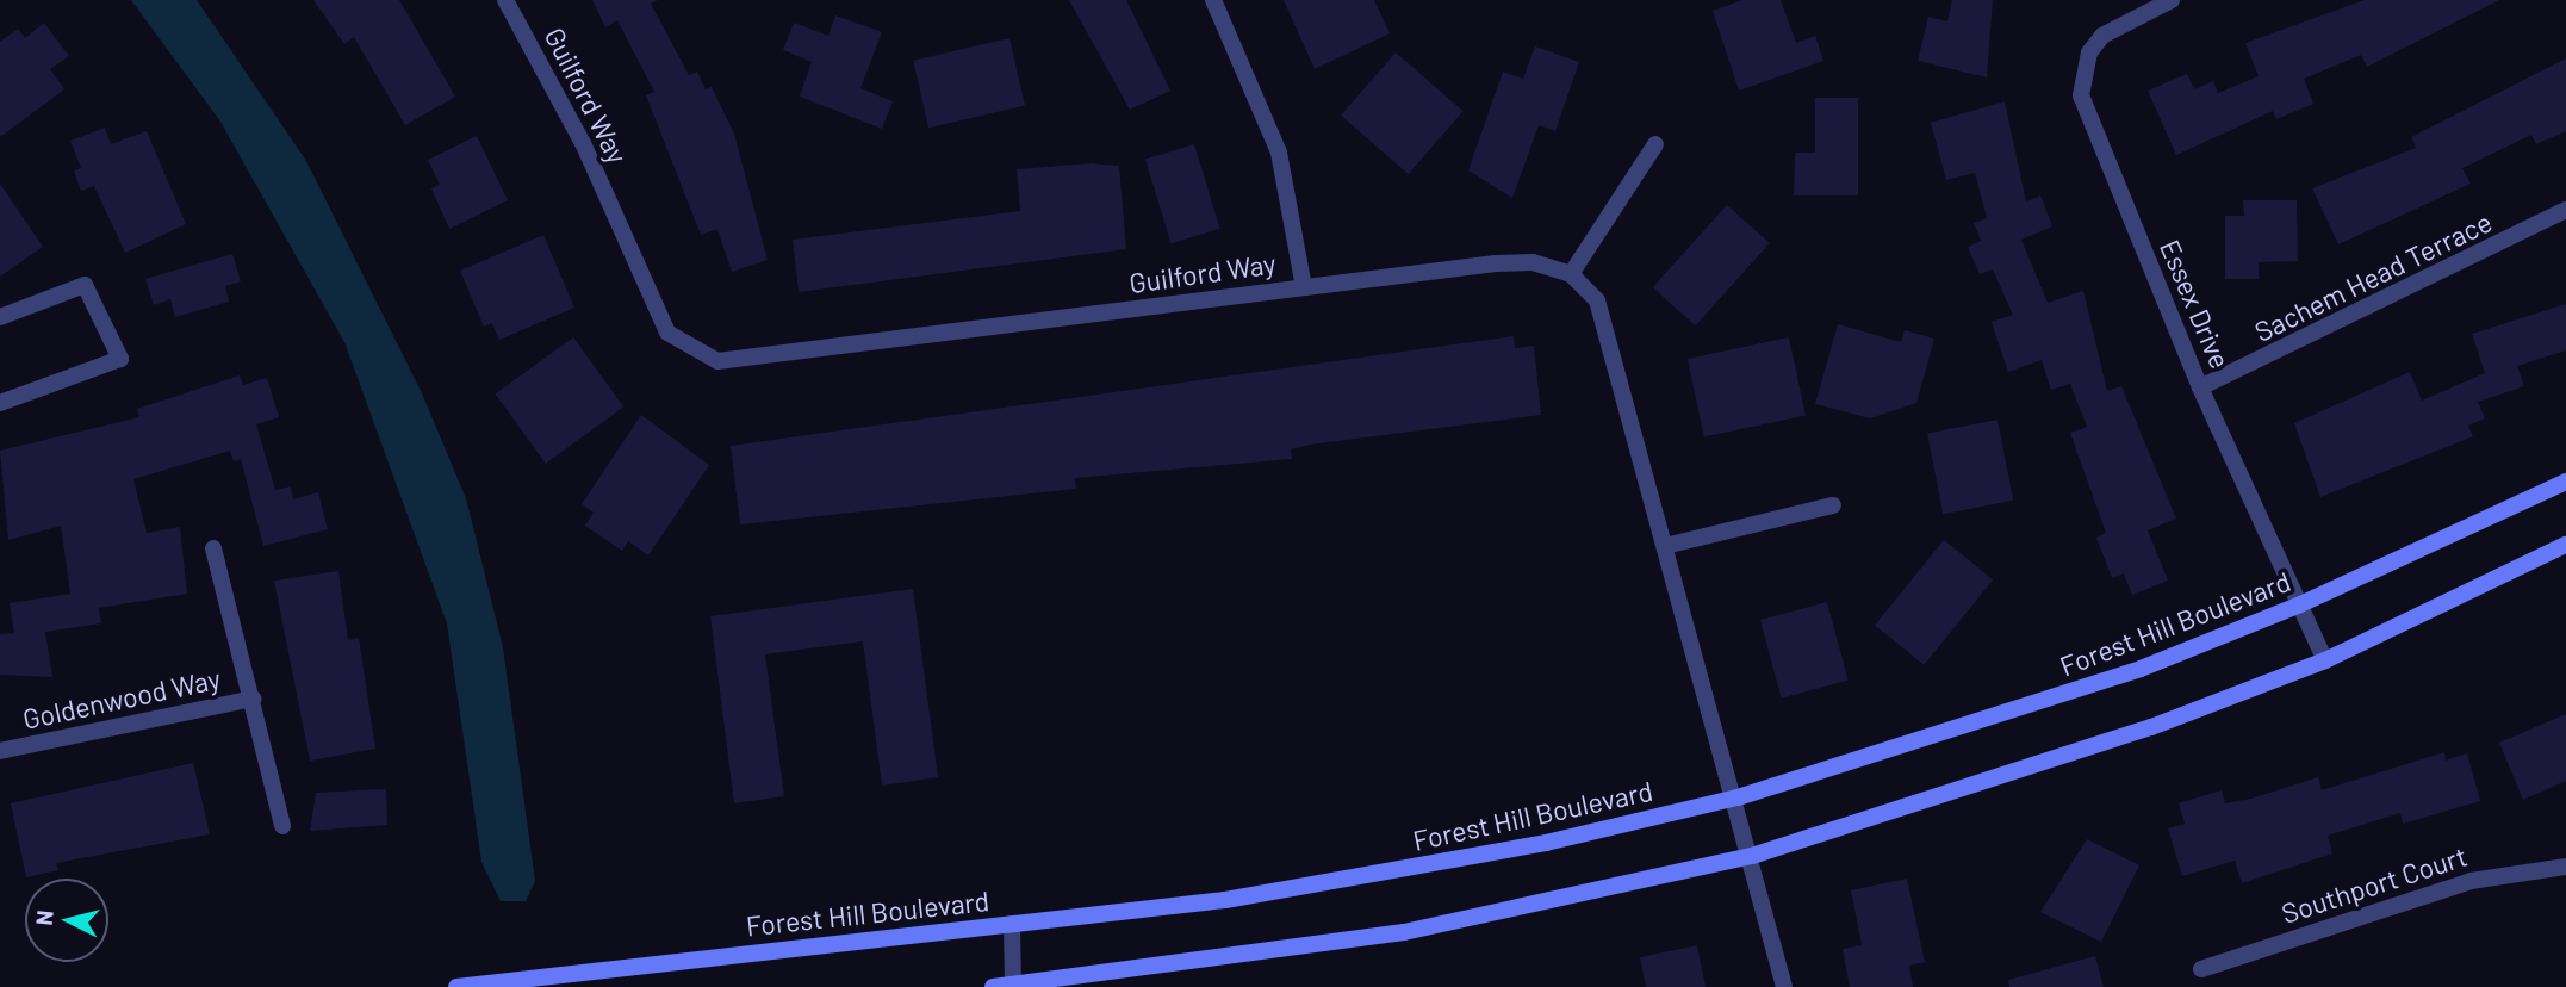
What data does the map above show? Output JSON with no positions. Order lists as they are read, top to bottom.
{
  "streets": {
    "main road": ["Forest Hill Boulevard"],
    "street": [
      "Guilford Way",
      "Sachem Head Terrace",
      "Essex Drive",
      "Goldenwood Way",
      "Southport Court"
    ]
  },
  "crossings": [
    ["Sachem Head Terrace", "Essex Drive"],
    ["Essex Drive", "Forest Hill Boulevard"]
  ],
  "north": "left"
}
